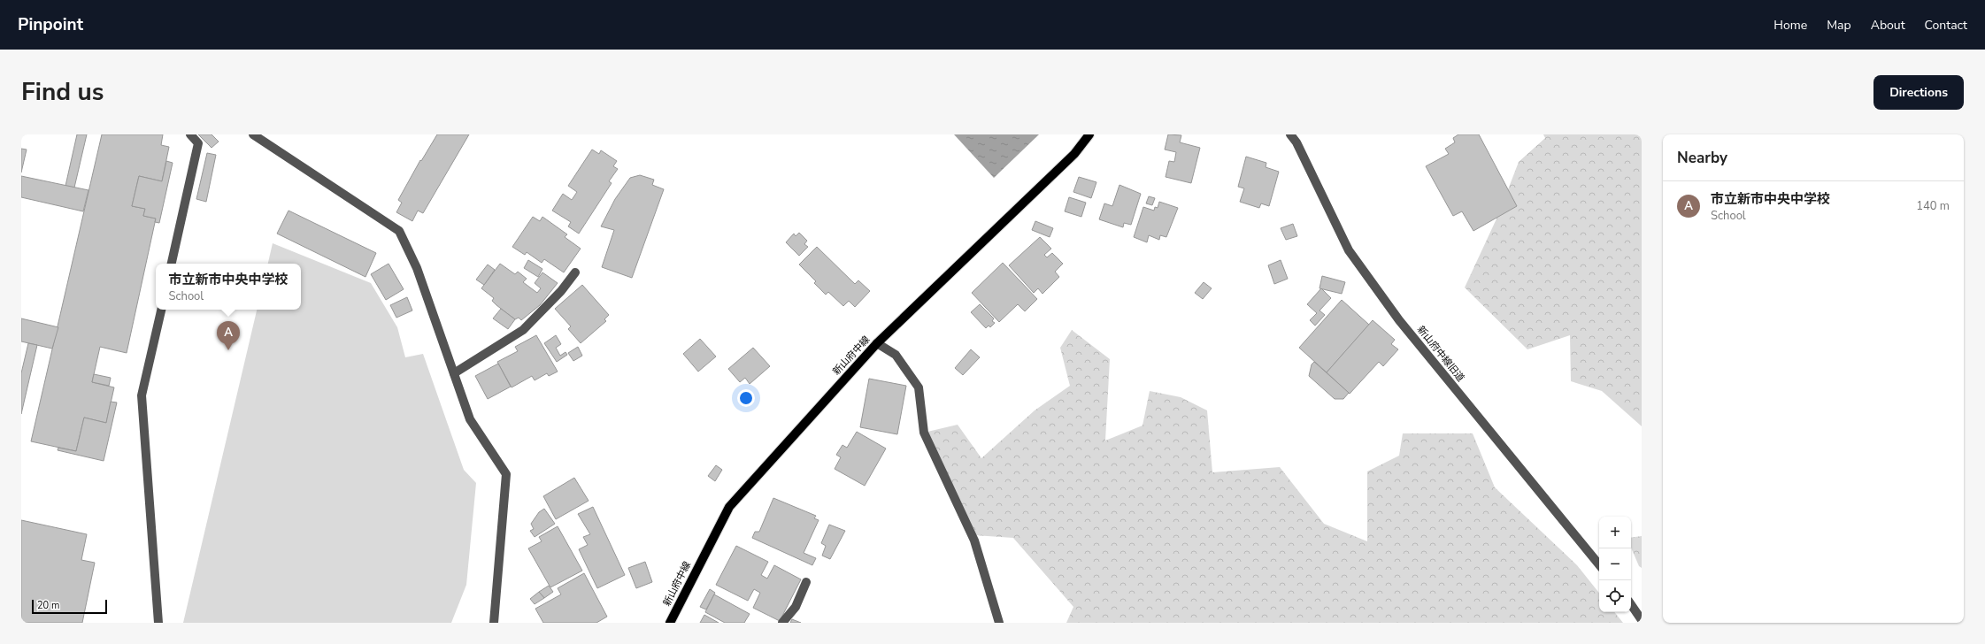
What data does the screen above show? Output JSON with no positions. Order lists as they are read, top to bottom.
{
  "streets": {
    "main road": ["新山府中線"],
    "street": ["新山府中線旧道"]
  },
  "scale_bar": "20 m",
  "page": {
    "header": "Pinpoint",
    "nav": [
      "Home",
      "Map",
      "About",
      "Contact"
    ],
    "title": "Find us",
    "buttons": "Directions",
    "heading": "Nearby",
    "list": [
      {
        "mark": "A",
        "name": "市立新市中央中学校",
        "note": "School",
        "value": "140 m"
      }
    ],
    "popup": ["市立新市中央中学校", "School"],
    "pins": "A",
    "map_buttons": ["+", "−"],
    "scale": "20 m"
  }
}
